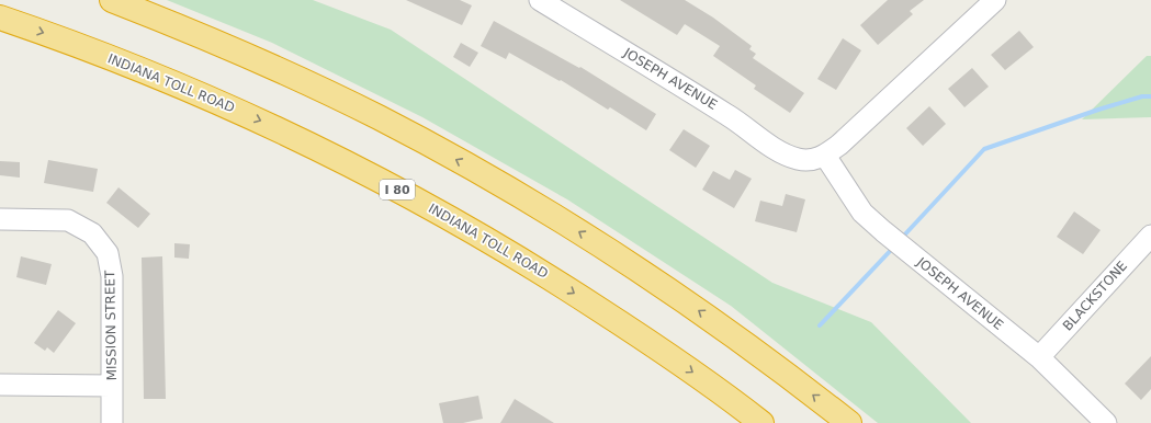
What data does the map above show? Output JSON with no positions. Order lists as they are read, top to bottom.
{
  "streets": {
    "highway": ["INDIANA TOLL ROAD", "I 80"],
    "street": ["JOSEPH AVENUE", "BLACKSTONE", "MISSION STREET"]
  },
  "crossings": [
    ["JOSEPH AVENUE", "BLACKSTONE"]
  ]
}
